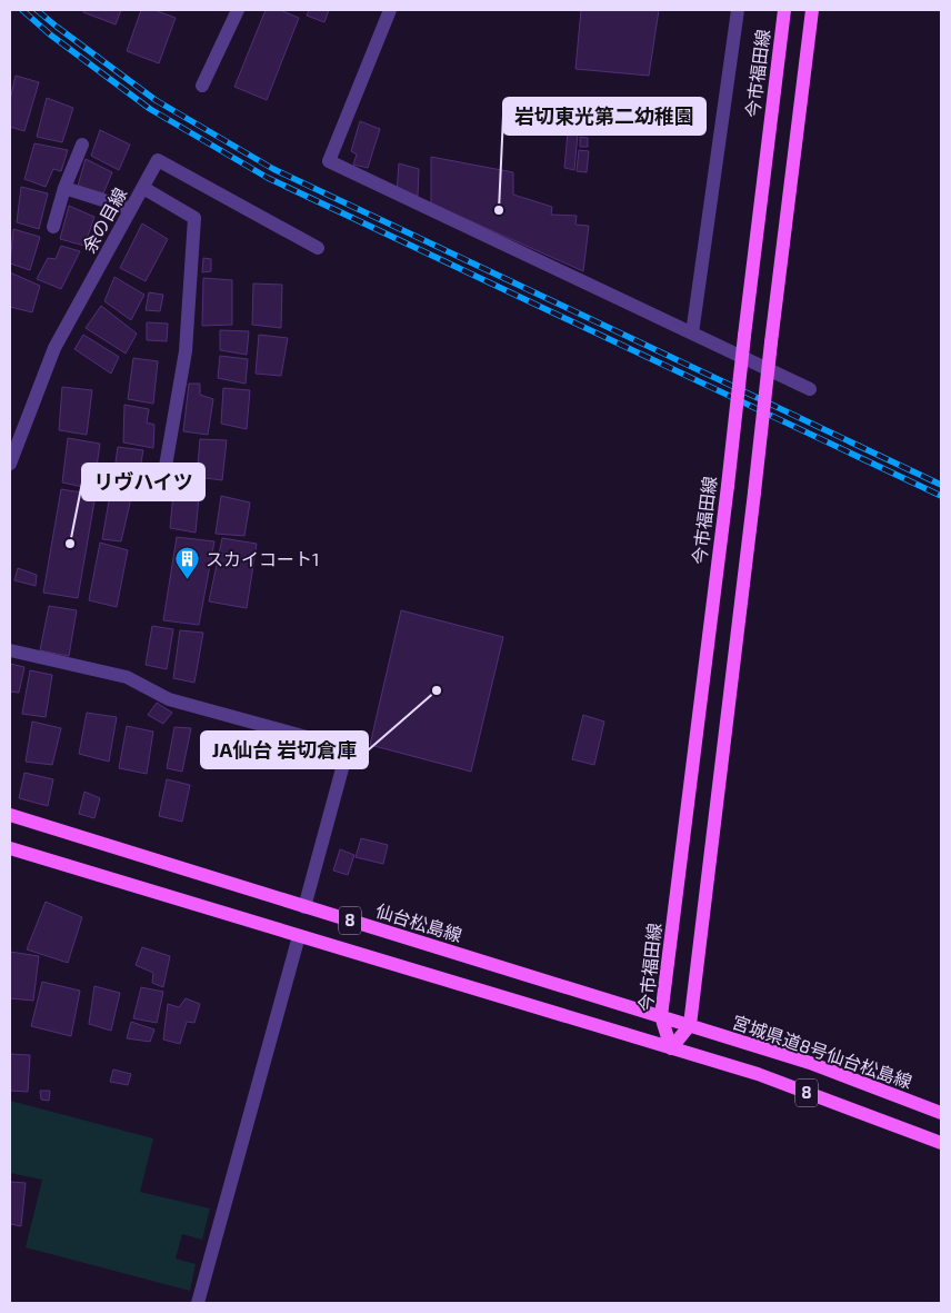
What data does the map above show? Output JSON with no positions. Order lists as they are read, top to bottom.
{
  "streets": {
    "main road": [
      "今市福田線",
      "8",
      "仙台松島線",
      "宮城県道8号仙台松島線"
    ],
    "street": ["余の目線"]
  },
  "crossings": [
    ["今市福田線", "8"],
    ["今市福田線", "仙台松島線"],
    ["仙台松島線", "宮城県道8号仙台松島線"]
  ],
  "places": {
    "other": ["岩切東光第二幼稚園", "リヴハイツ", "JA仙台 岩切倉庫"],
    "building": ["スカイコート1"]
  }
}
